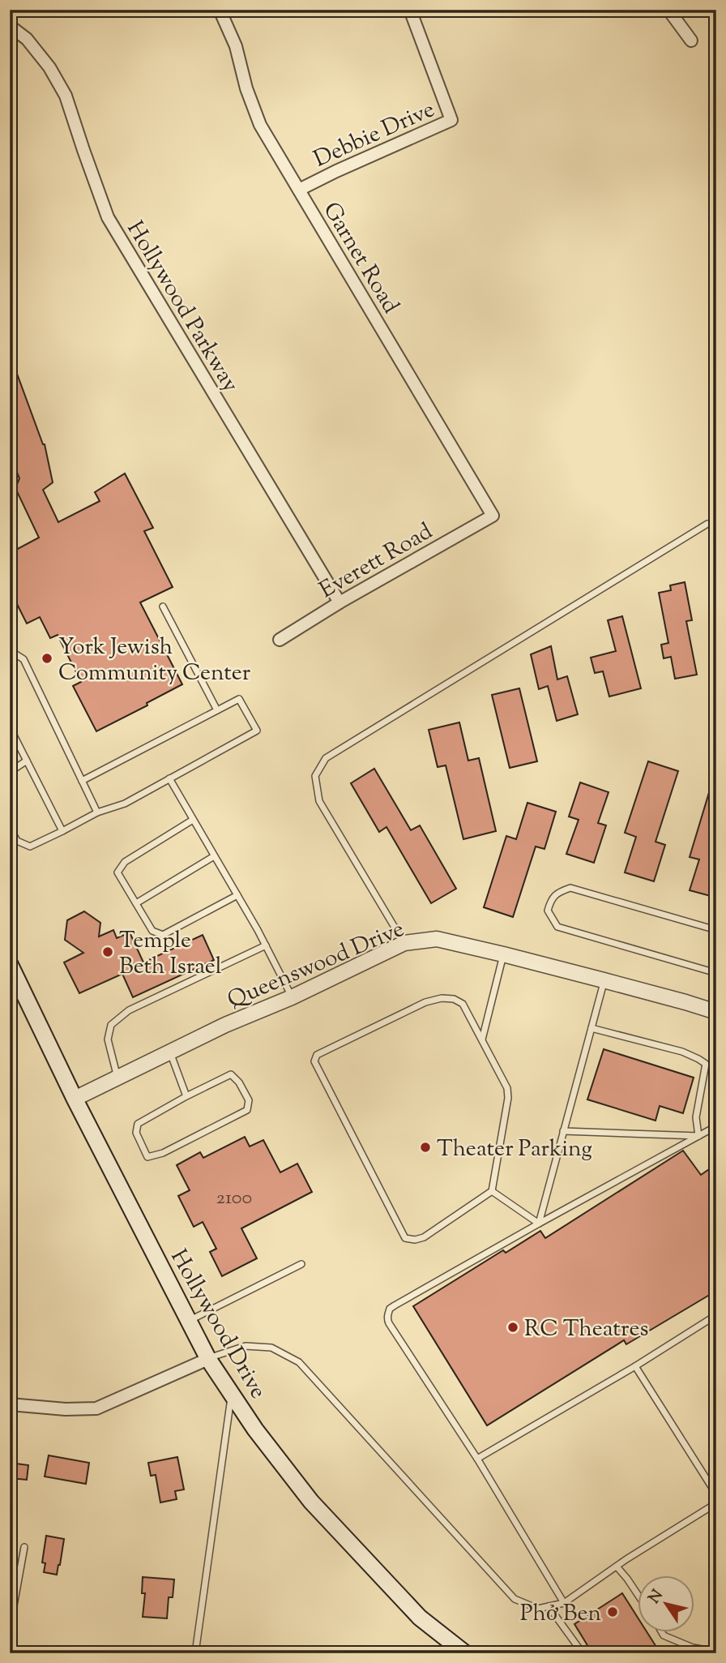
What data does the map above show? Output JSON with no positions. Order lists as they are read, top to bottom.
{
  "streets": {
    "main road": ["Hollywood Drive"],
    "street": [
      "Debbie Drive",
      "Garnet Road",
      "Hollywood Parkway",
      "Everett Road",
      "Queenswood Drive"
    ]
  },
  "crossings": [
    ["Debbie Drive", "Garnet Road"],
    ["Garnet Road", "Everett Road"],
    ["Hollywood Parkway", "Everett Road"],
    ["Queenswood Drive", "Hollywood Drive"]
  ],
  "places": [
    "York Jewish Community Center",
    "Temple Beth Israel",
    "Theater Parking",
    "RC Theatres",
    "Phở Ben"
  ],
  "house_numbers": ["2100"],
  "north": "top left"
}
